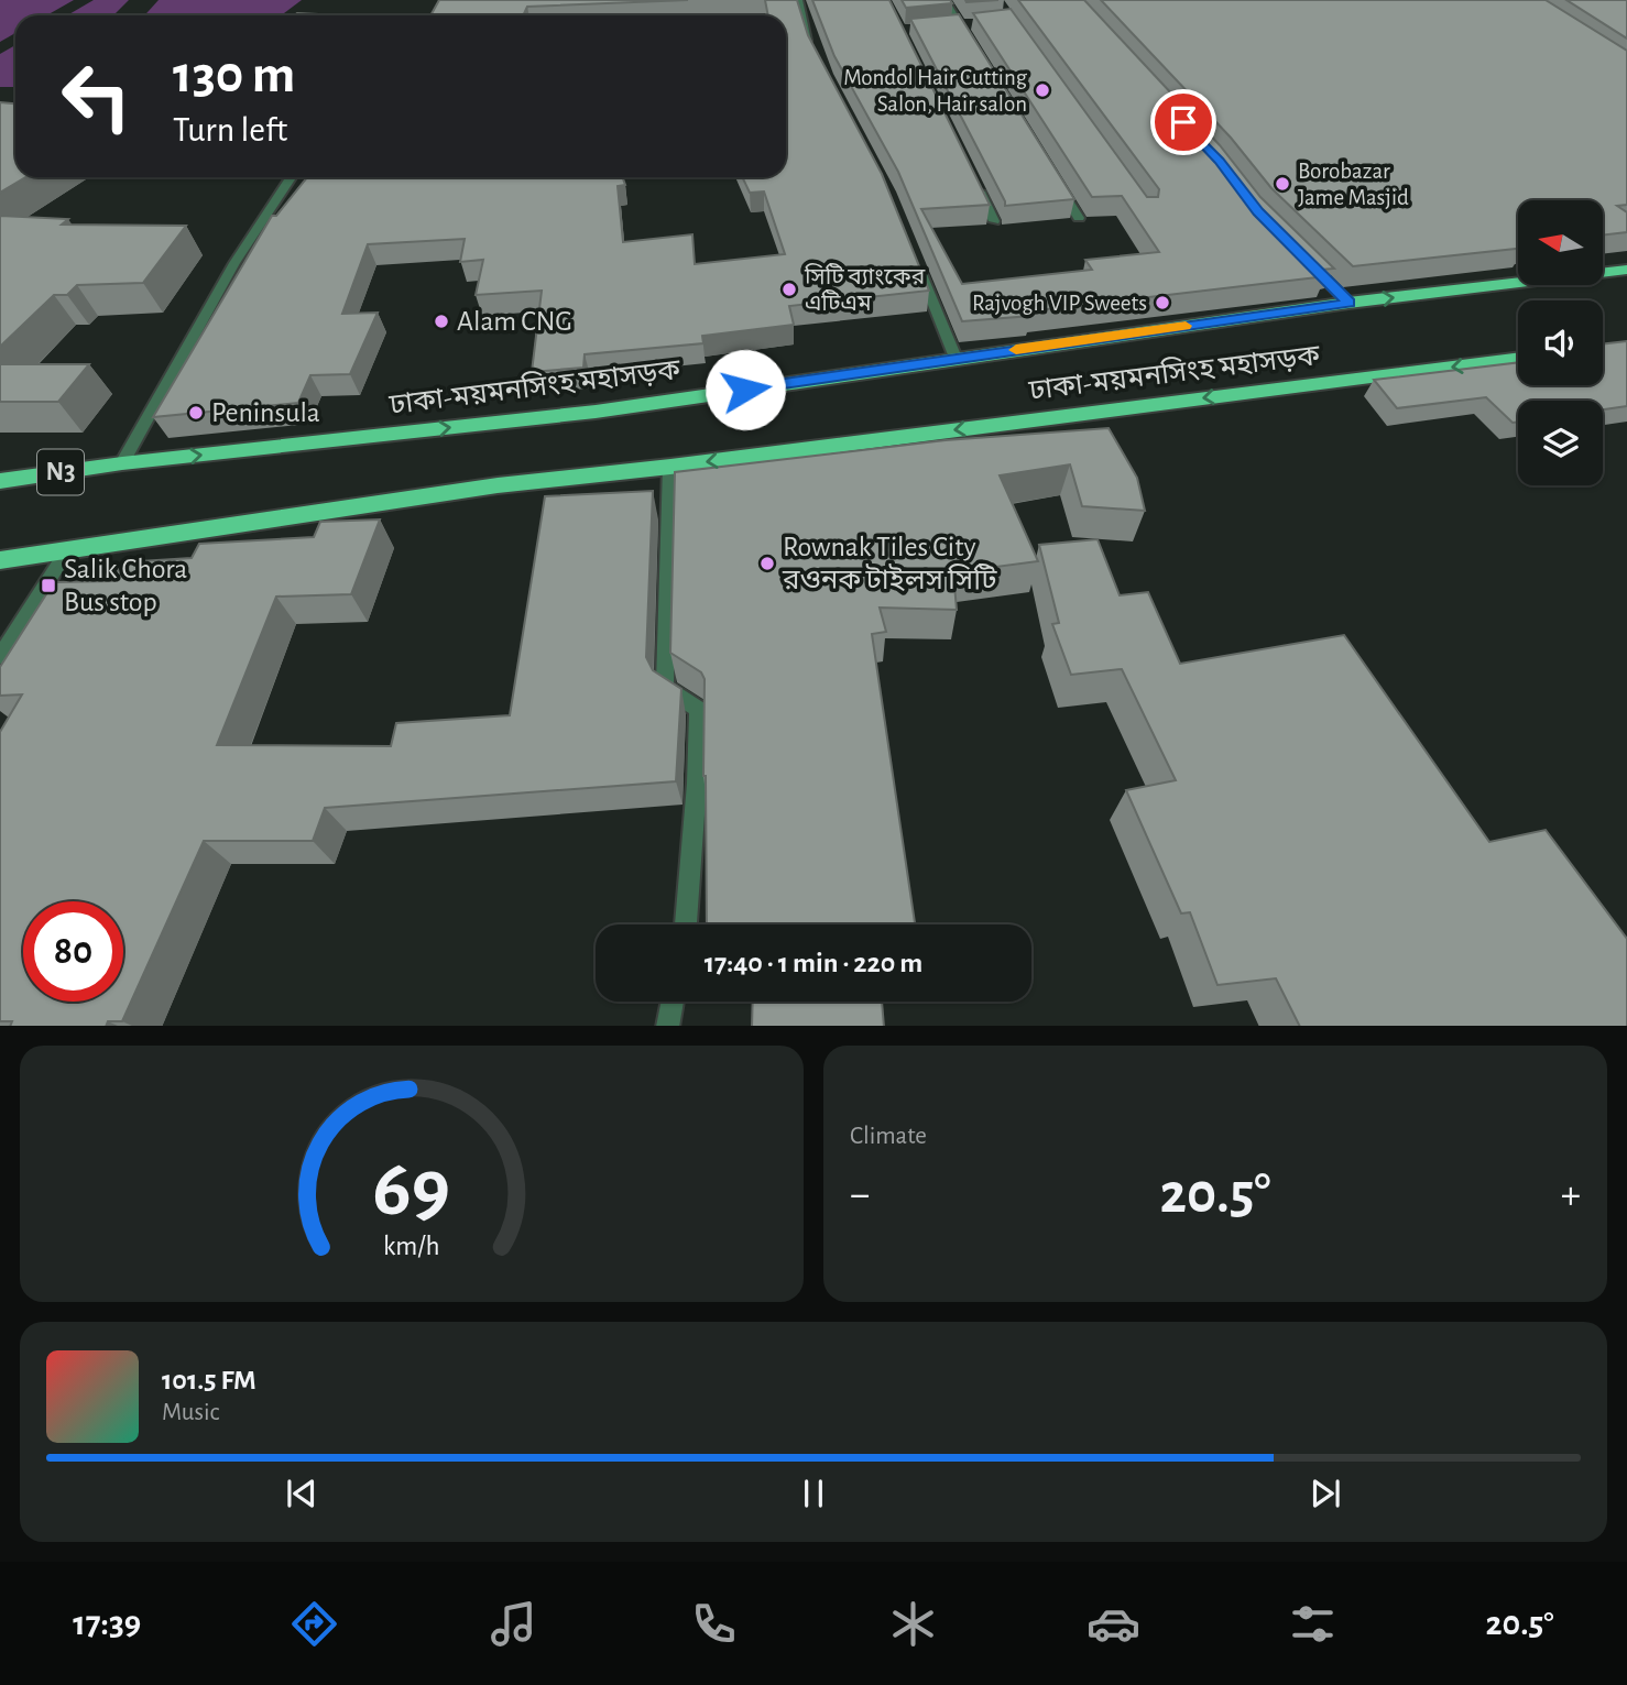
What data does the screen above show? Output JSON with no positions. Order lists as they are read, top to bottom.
{
  "streets": {
    "highway": ["ঢাকা-ময়মনসিংহ মহাসড়ক", "N3"]
  },
  "places": {
    "other": [
      "Mondol Hair Cutting Salon, Hair salon",
      "Borobazar Jame Masjid",
      "সিটি ব্যাংকের এটিএম",
      "Rajvogh VIP Sweets",
      "Alam CNG",
      "Peninsula",
      "Rownak Tiles City রওনক টাইলস সিটি"
    ],
    "transit": ["Salik Chora Bus stop"]
  },
  "north": "left",
  "page": {
    "turn": ["130 m", "Turn left"],
    "limit": "80",
    "trip": "17:40 · 1 min · 220 m",
    "tile": "Climate",
    "heat": ["−", "20.5°", "+"],
    "song": ["101.5 FM", "Music"],
    "tabs": ["17:39", "20.5°"],
    "gauge": ["69", "km/h"]
  }
}
